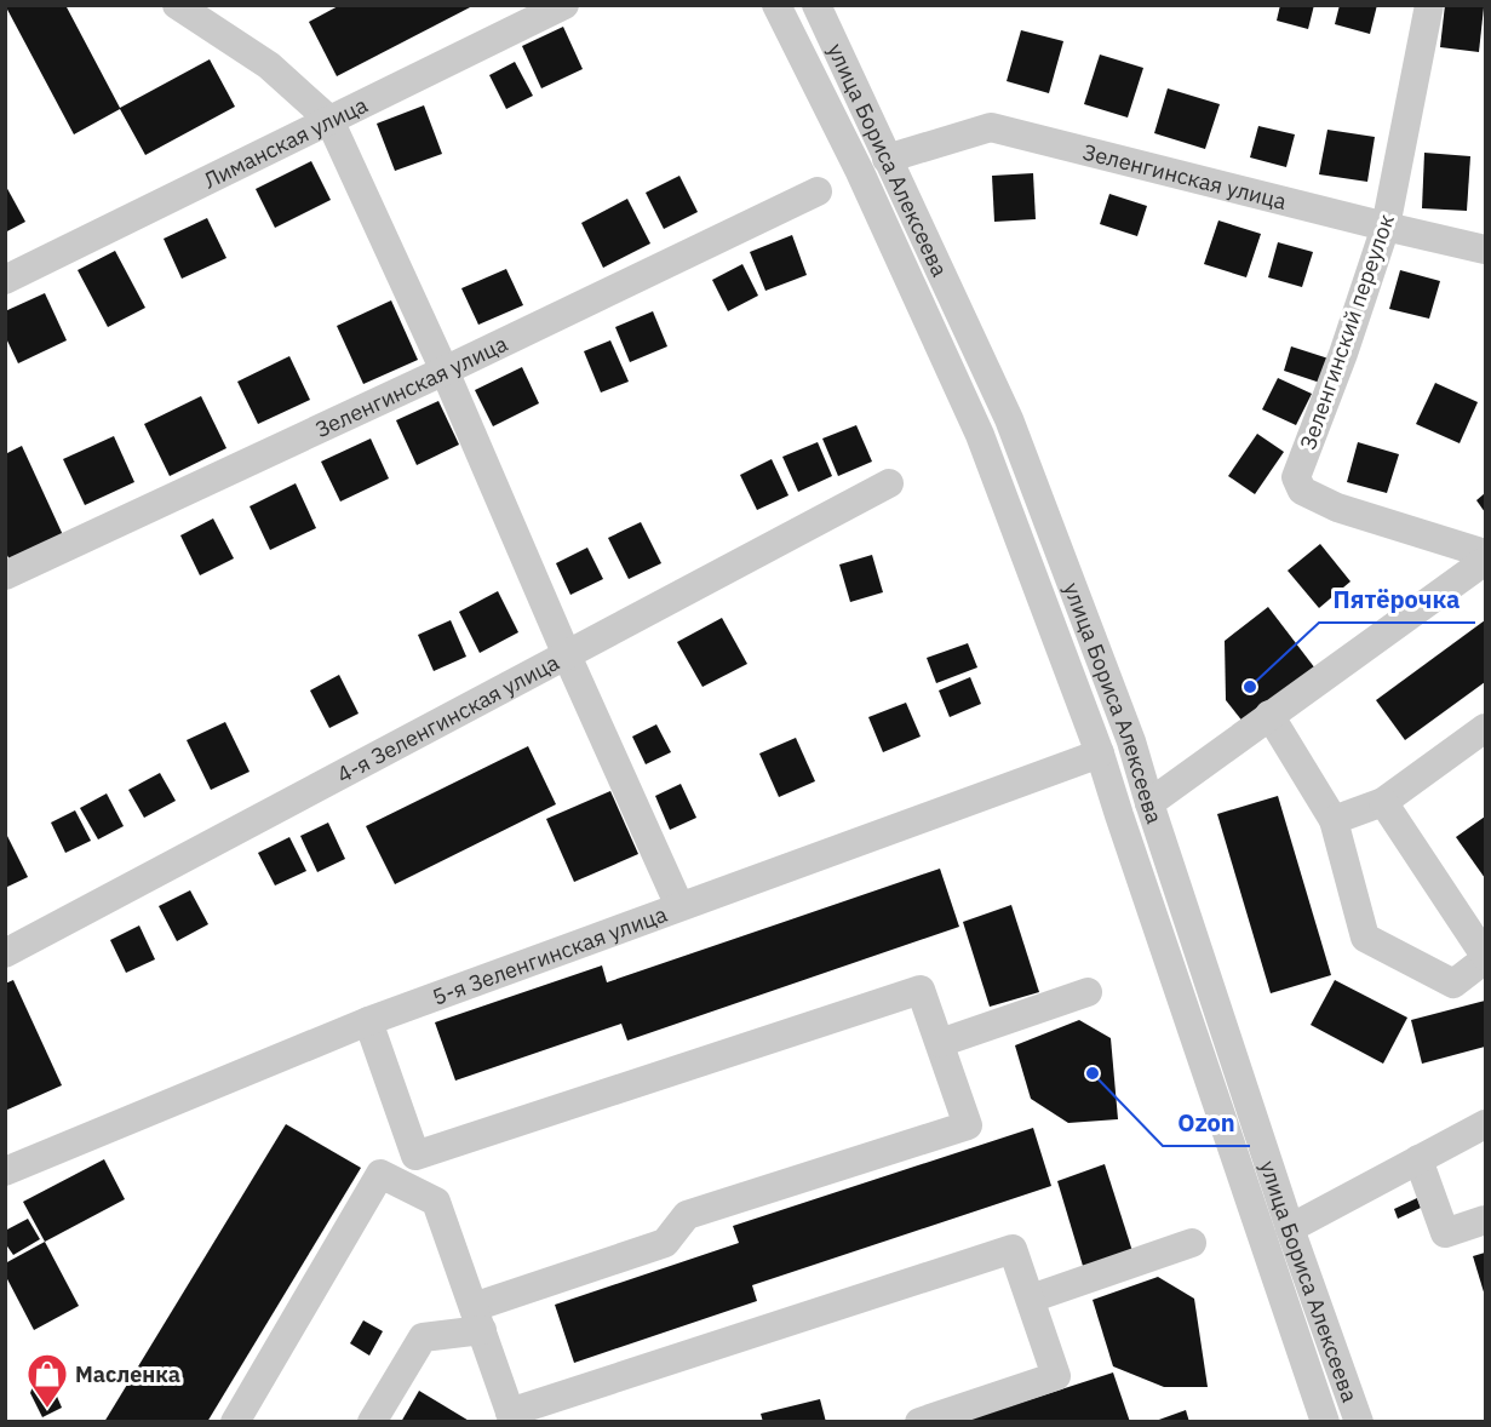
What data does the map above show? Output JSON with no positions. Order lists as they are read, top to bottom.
{
  "streets": {
    "street": [
      "Лиманская улица",
      "улица Бориса Алексеева",
      "Зеленгинская улица",
      "Зеленгинский переулок",
      "4-я Зеленгинская улица",
      "5-я Зеленгинская улица"
    ]
  },
  "crossings": [
    ["улица Бориса Алексеева", "Зеленгинская улица"],
    ["Зеленгинская улица", "Зеленгинский переулок"]
  ],
  "places": {
    "other": ["Пятёрочка", "Ozon"],
    "shop": ["Масленка"]
  }
}
